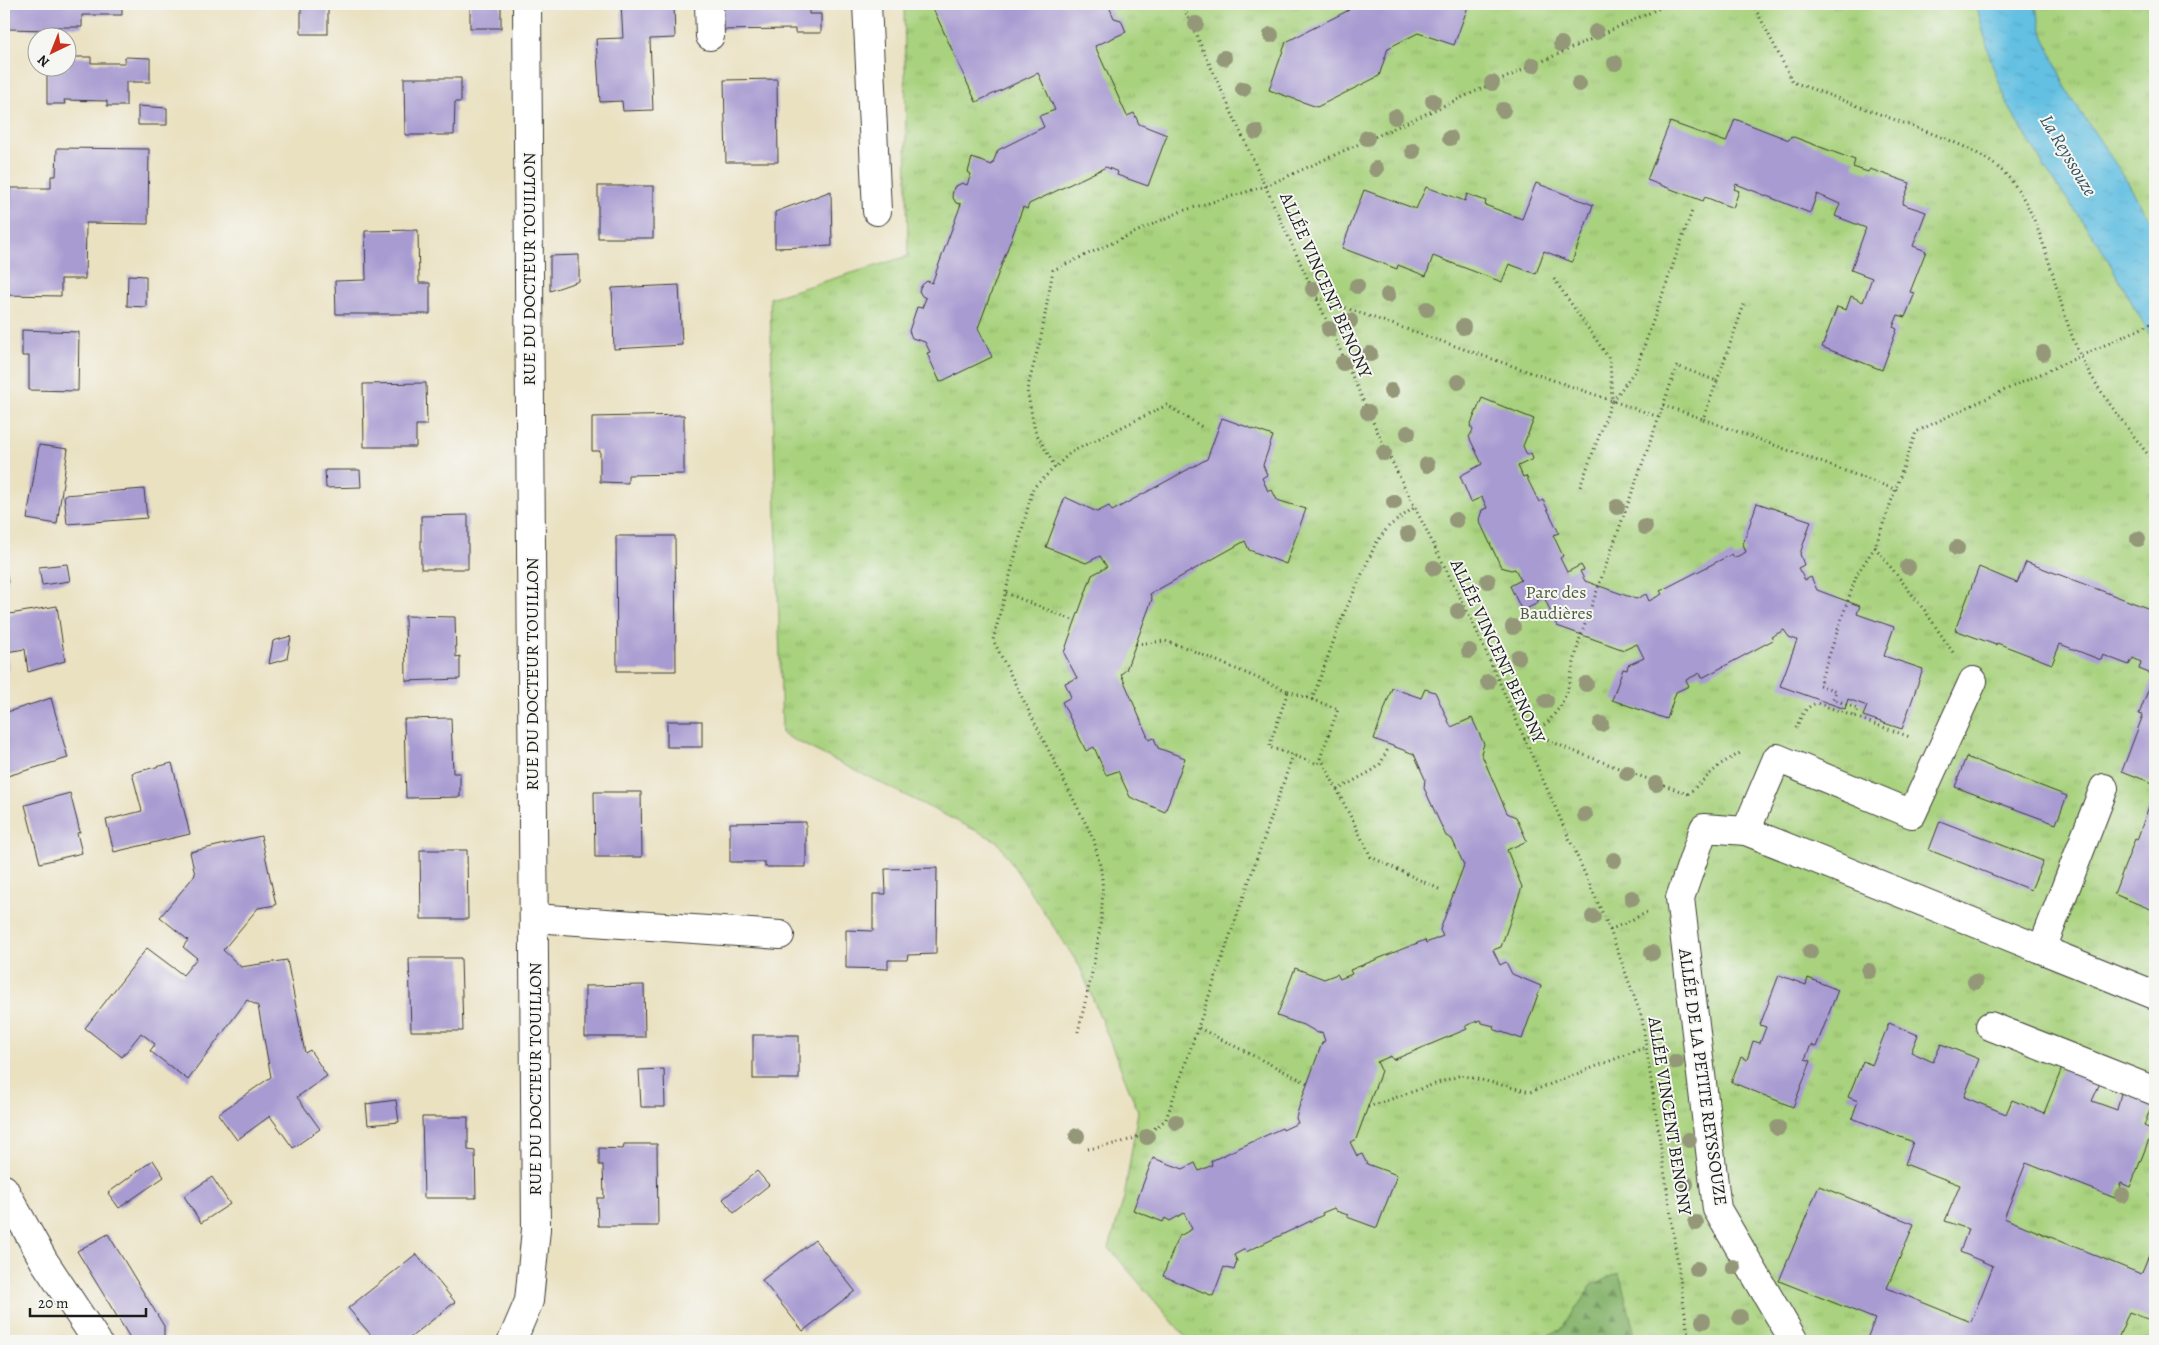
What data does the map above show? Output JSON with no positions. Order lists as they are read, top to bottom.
{
  "streets": {
    "street": ["RUE DU DOCTEUR TOUILLON", "ALLÉE DE LA PETITE REYSSOUZE"],
    "path": ["ALLÉE VINCENT BENONY"]
  },
  "water": ["La Reyssouze"],
  "parks": ["Parc des Baudières"],
  "scale_bar": "20 m",
  "north": "bottom left"
}
